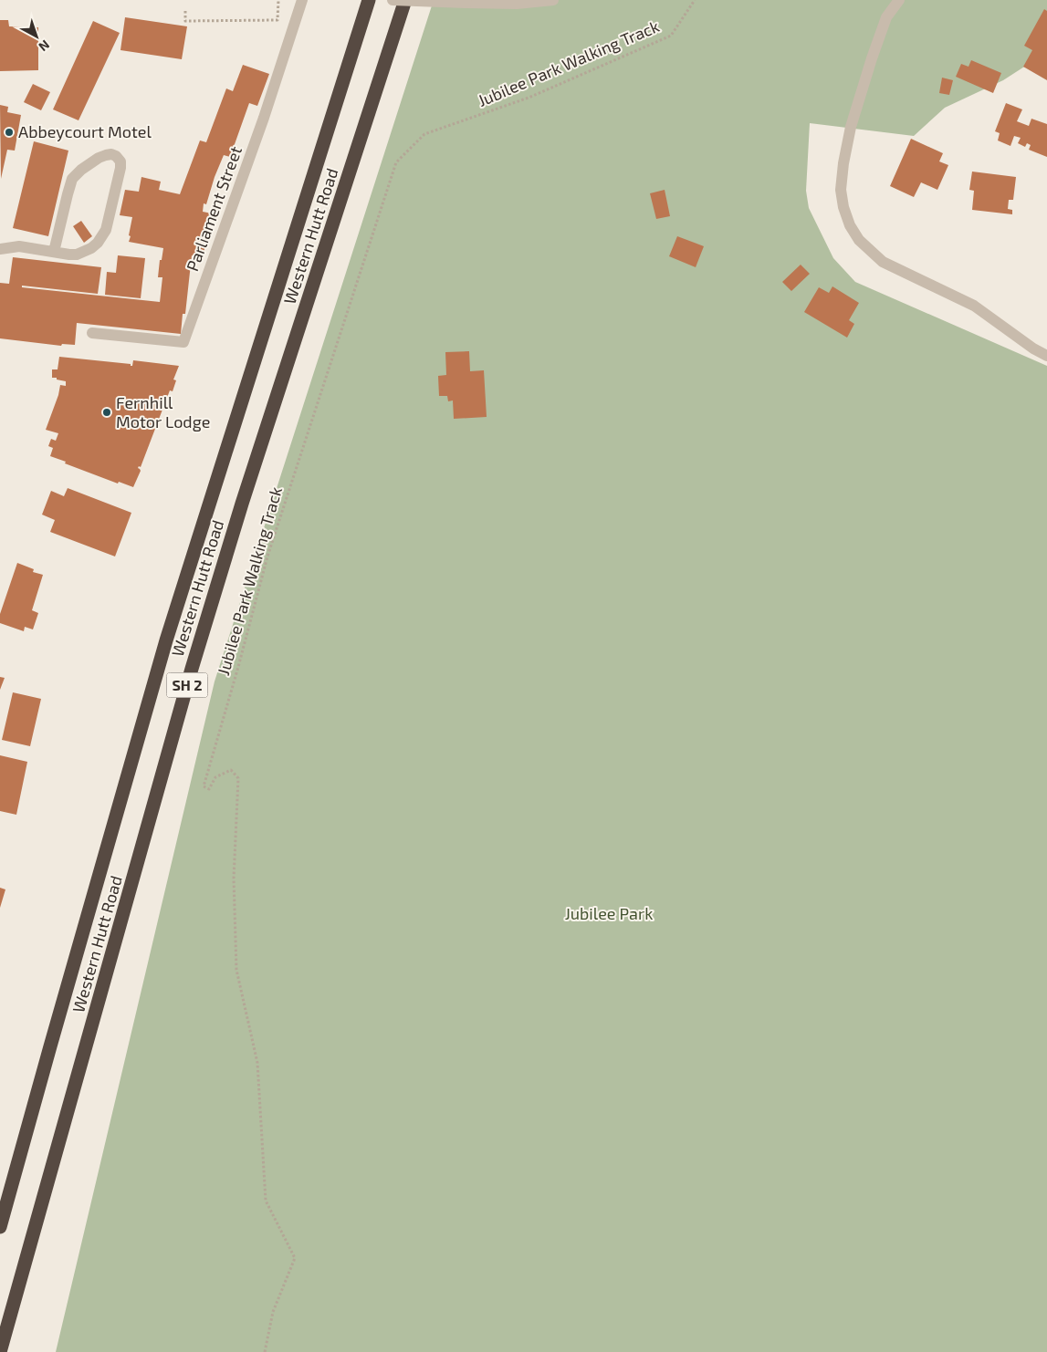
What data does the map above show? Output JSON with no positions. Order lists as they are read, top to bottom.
{
  "streets": {
    "highway": ["Western Hutt Road", "SH 2"],
    "street": ["Parliament Street"],
    "path": ["Jubilee Park Walking Track"]
  },
  "parks": ["Jubilee Park"],
  "places": ["Abbeycourt Motel", "Fernhill Motor Lodge"],
  "north": "bottom right"
}
